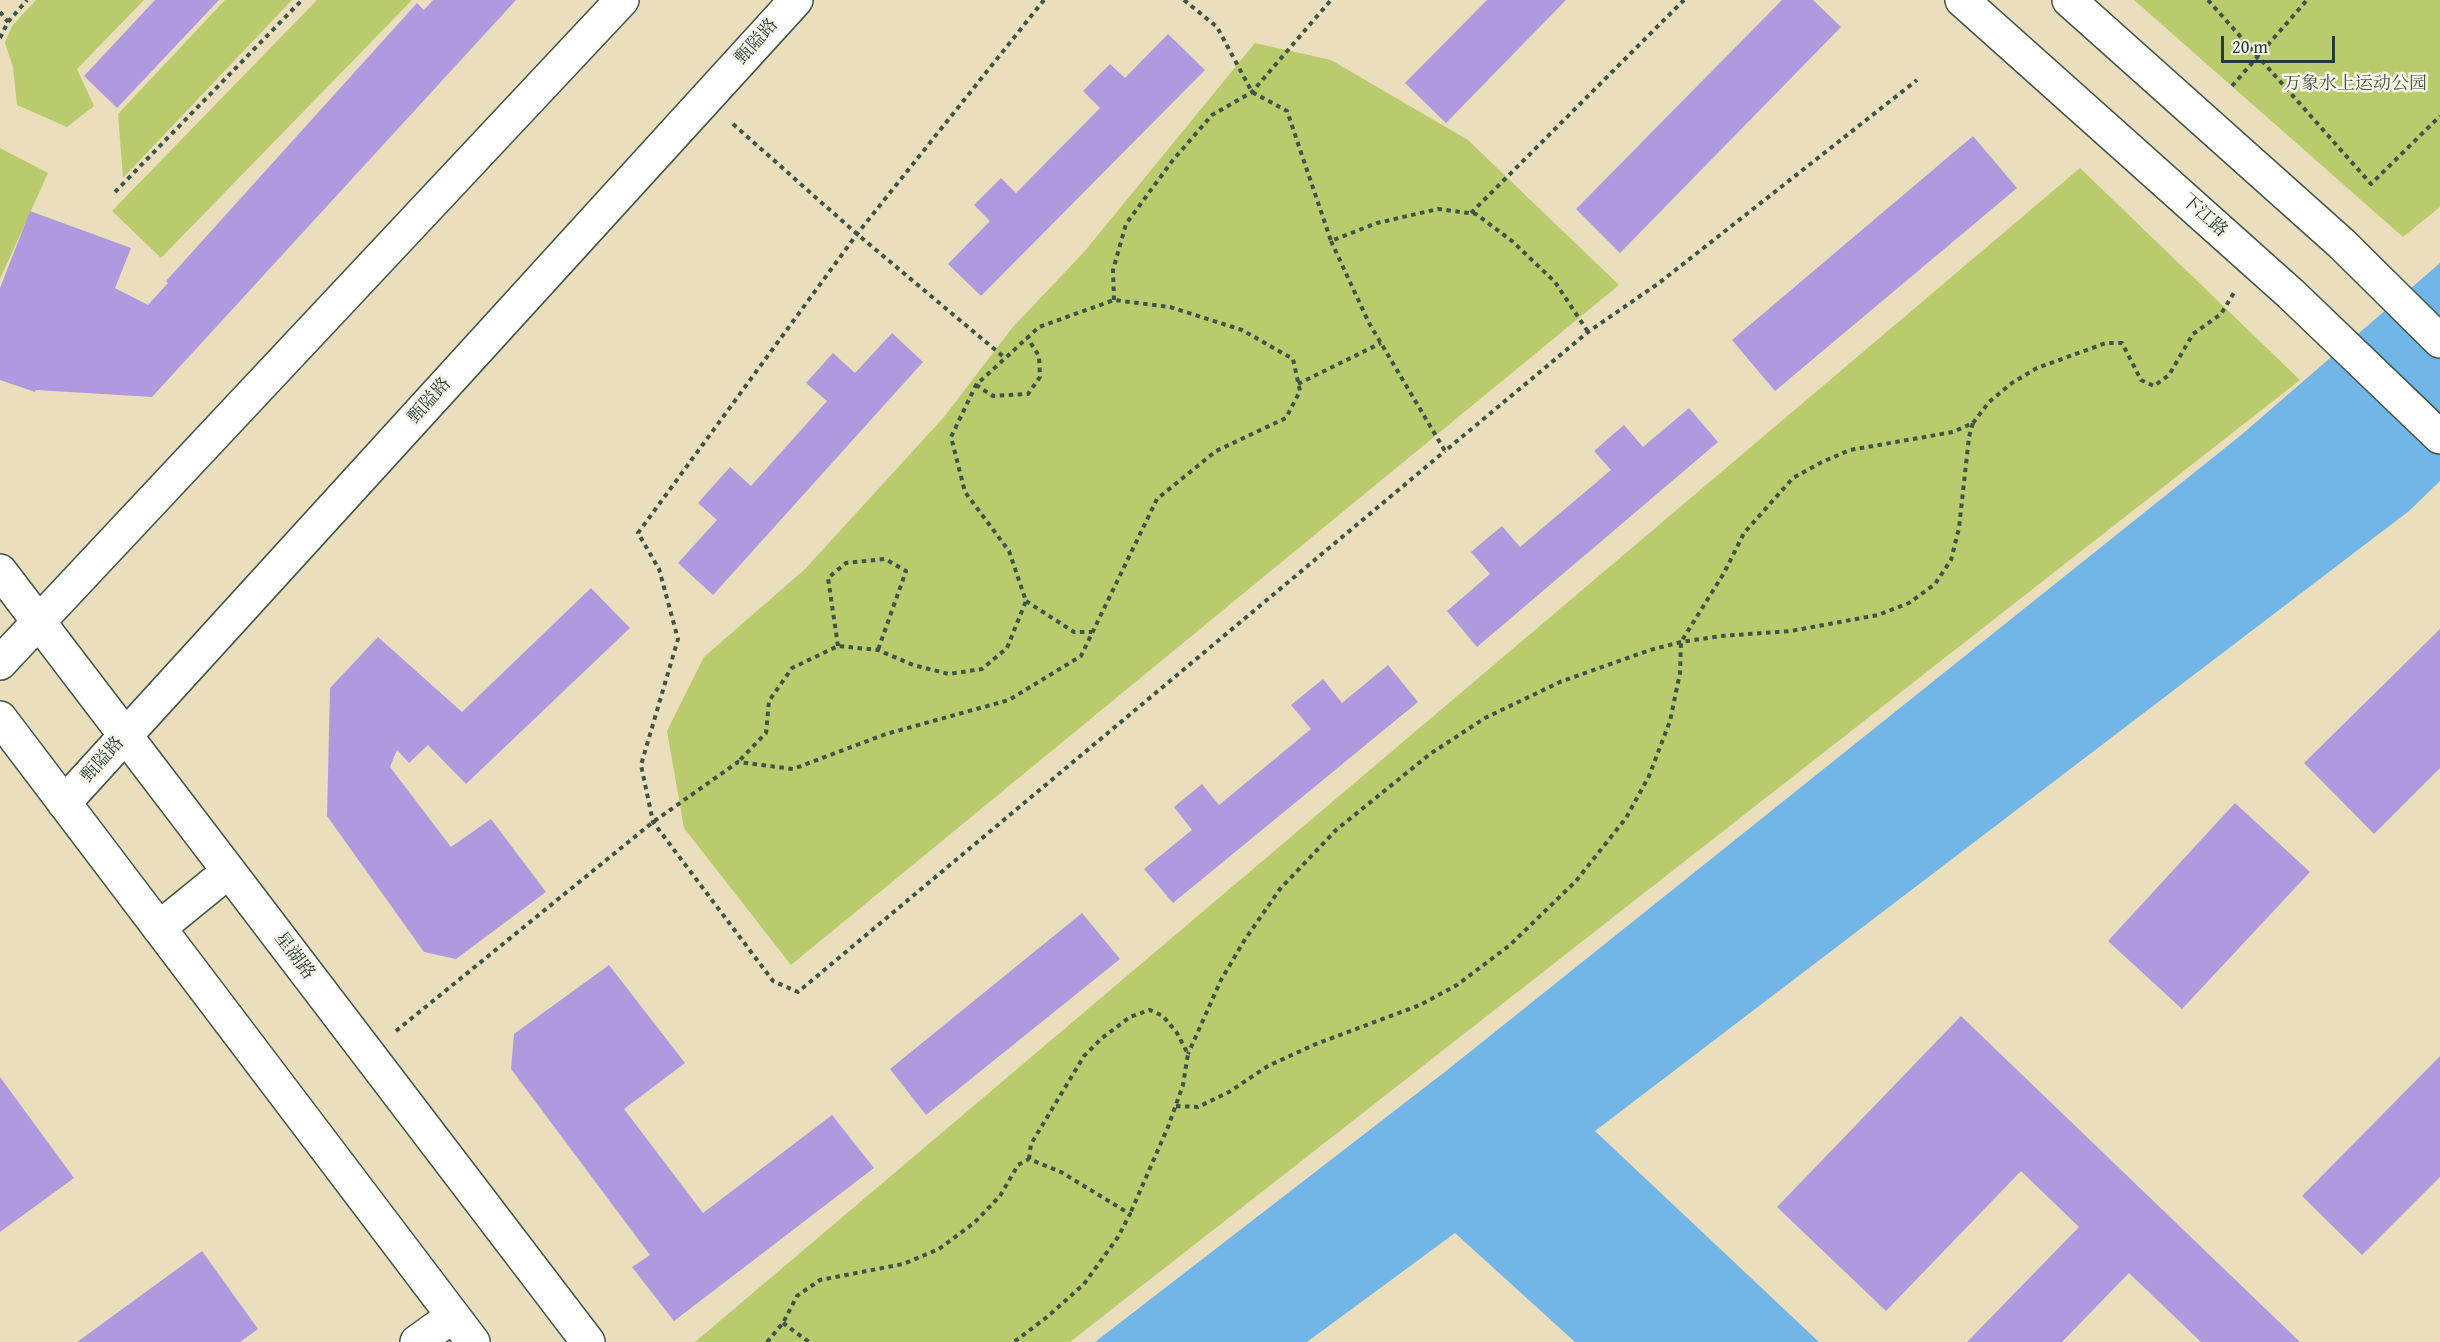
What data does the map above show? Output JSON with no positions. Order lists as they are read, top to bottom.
{
  "streets": {
    "street": ["甄隘路", "下江路", "星湖路"]
  },
  "crossings": [
    ["甄隘路", "星湖路"]
  ],
  "parks": ["万象水上运动公园"],
  "scale_bar": "20 m"
}
